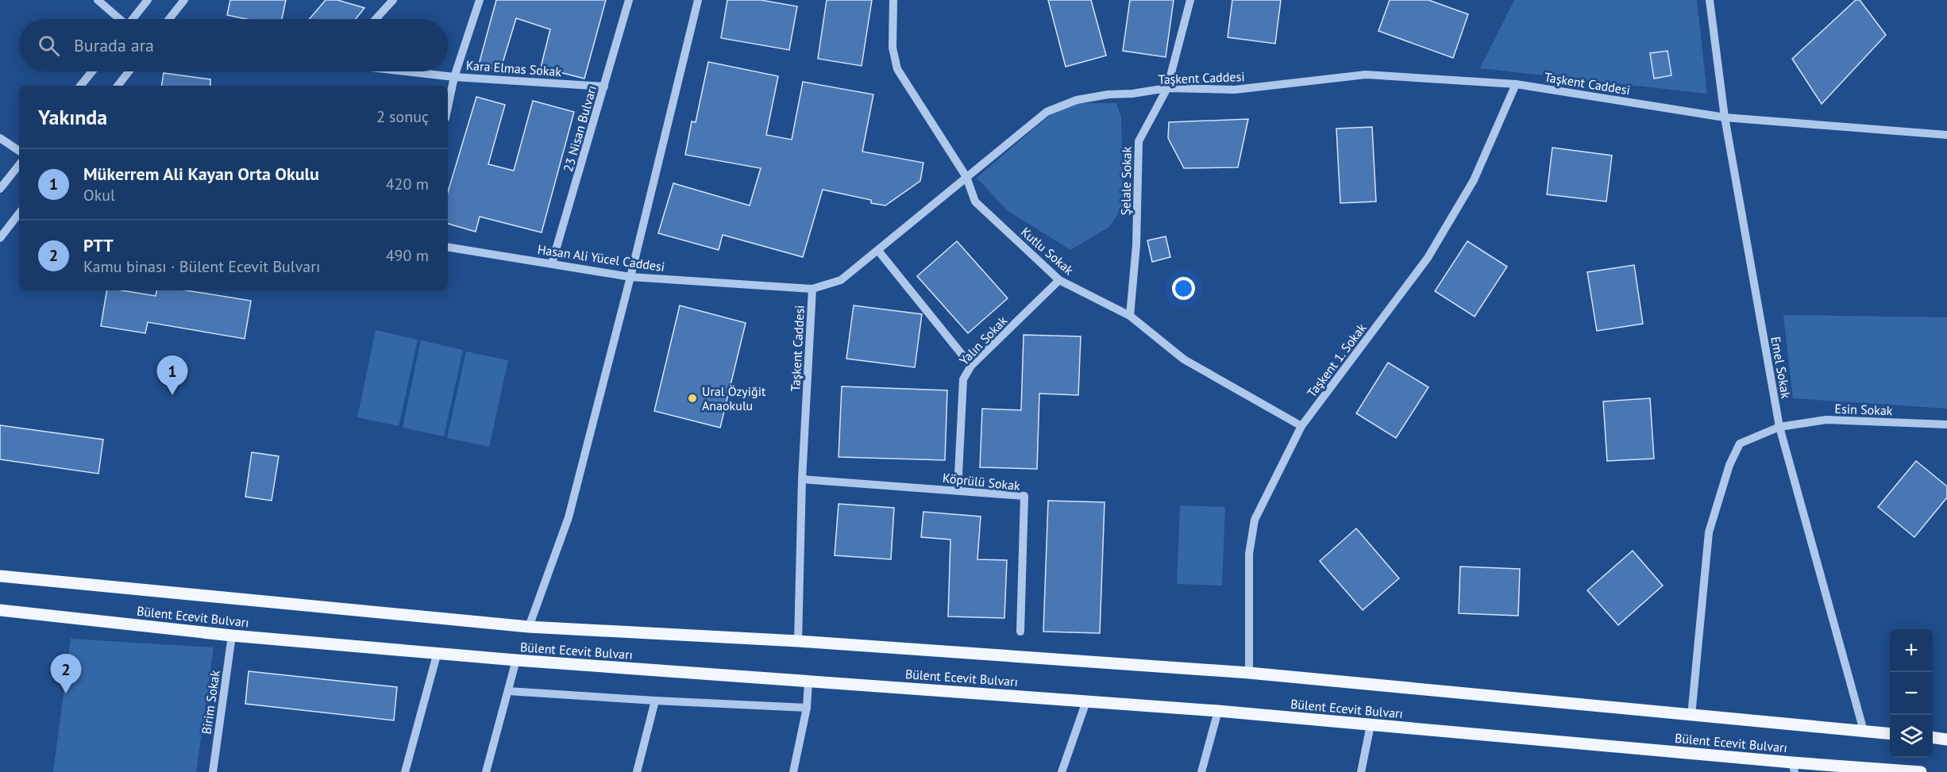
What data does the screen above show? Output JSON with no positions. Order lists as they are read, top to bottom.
{
  "streets": {
    "main road": ["Bülent Ecevit Bulvarı"],
    "street": [
      "Kara Elmas Sokak",
      "Taşkent Caddesi",
      "23 Nisan Bulvarı",
      "Şelale Sokak",
      "Kutlu Sokak",
      "Hasan Ali Yücel Caddesi",
      "Yalın Sokak",
      "Taşkent 1. Sokak",
      "Emel Sokak",
      "Esin Sokak",
      "Köprülü Sokak",
      "Birim Sokak"
    ]
  },
  "crossings": [
    ["Kara Elmas Sokak", "23 Nisan Bulvarı"],
    ["Taşkent Caddesi", "Şelale Sokak"],
    ["Taşkent Caddesi", "Kutlu Sokak"],
    ["Taşkent Caddesi", "Hasan Ali Yücel Caddesi"],
    ["Taşkent Caddesi", "Taşkent 1. Sokak"],
    ["Taşkent Caddesi", "Emel Sokak"],
    ["Taşkent Caddesi", "Köprülü Sokak"],
    ["Taşkent Caddesi", "Bülent Ecevit Bulvarı"],
    ["23 Nisan Bulvarı", "Hasan Ali Yücel Caddesi"],
    ["Şelale Sokak", "Kutlu Sokak"],
    ["Kutlu Sokak", "Yalın Sokak"],
    ["Kutlu Sokak", "Taşkent 1. Sokak"],
    ["Yalın Sokak", "Köprülü Sokak"],
    ["Taşkent 1. Sokak", "Bülent Ecevit Bulvarı"],
    ["Emel Sokak", "Esin Sokak"],
    ["Emel Sokak", "Bülent Ecevit Bulvarı"],
    ["Esin Sokak", "Bülent Ecevit Bulvarı"],
    ["Bülent Ecevit Bulvarı", "Birim Sokak"]
  ],
  "places": ["Ural Özyiğit Anaokulu"],
  "page": {
    "search": "Burada ara",
    "heading": ["Yakında", "2 sonuç"],
    "list": [
      {
        "mark": "1",
        "name": "Mükerrem Ali Kayan Orta Okulu",
        "note": "Okul",
        "value": "420 m"
      },
      {
        "mark": "2",
        "name": "PTT",
        "note": "Kamu binası · Bülent Ecevit Bulvarı",
        "value": "490 m"
      }
    ],
    "pins": ["1", "2"],
    "map_buttons": ["+", "−"]
  }
}
